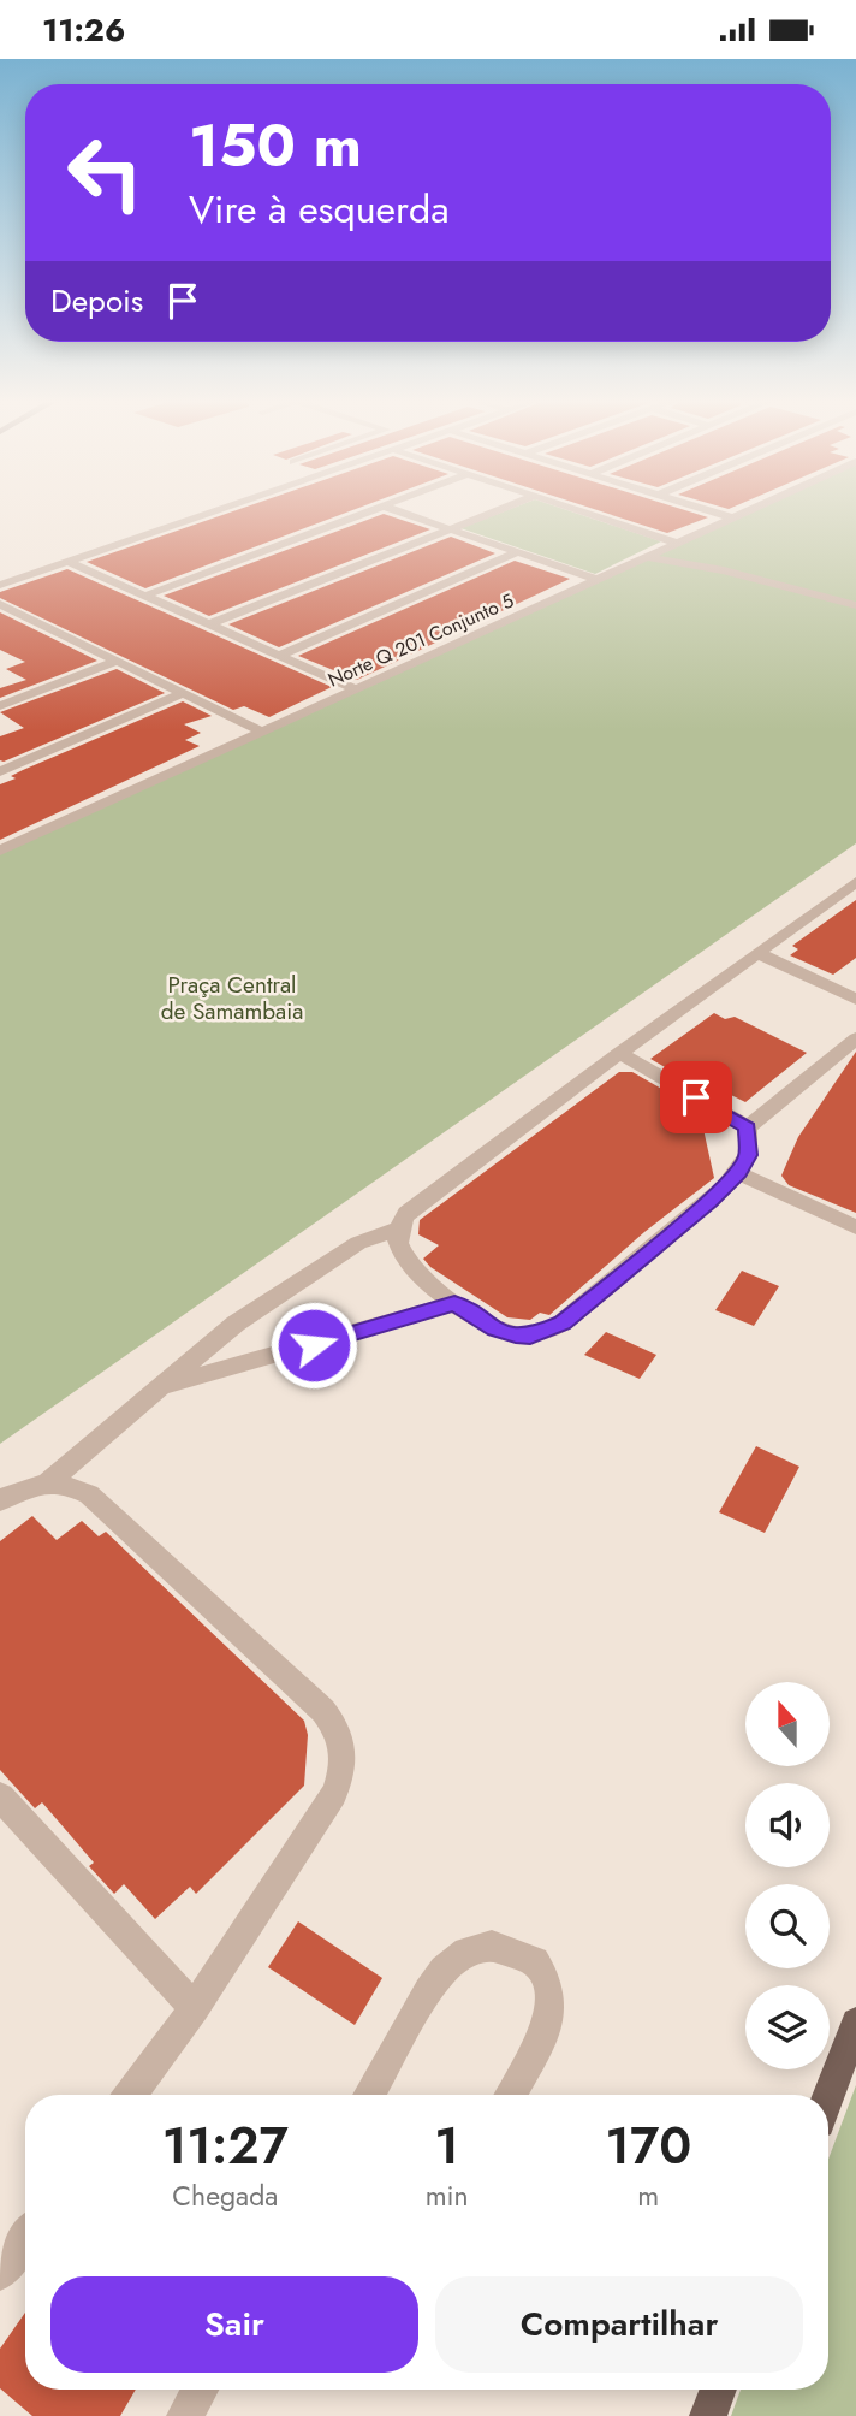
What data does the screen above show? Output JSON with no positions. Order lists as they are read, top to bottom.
{
  "streets": {
    "street": ["Norte Q 201 Conjunto 5"]
  },
  "parks": ["Praça Central de Samambaia"],
  "north": "top",
  "page": {
    "status": "11:26",
    "turn": ["150 m", "Vire à esquerda"],
    "then": "Depois",
    "eta": [
      "11:27",
      "Chegada",
      "1",
      "min",
      "170",
      "m"
    ],
    "buttons": ["Sair", "Compartilhar"]
  }
}
